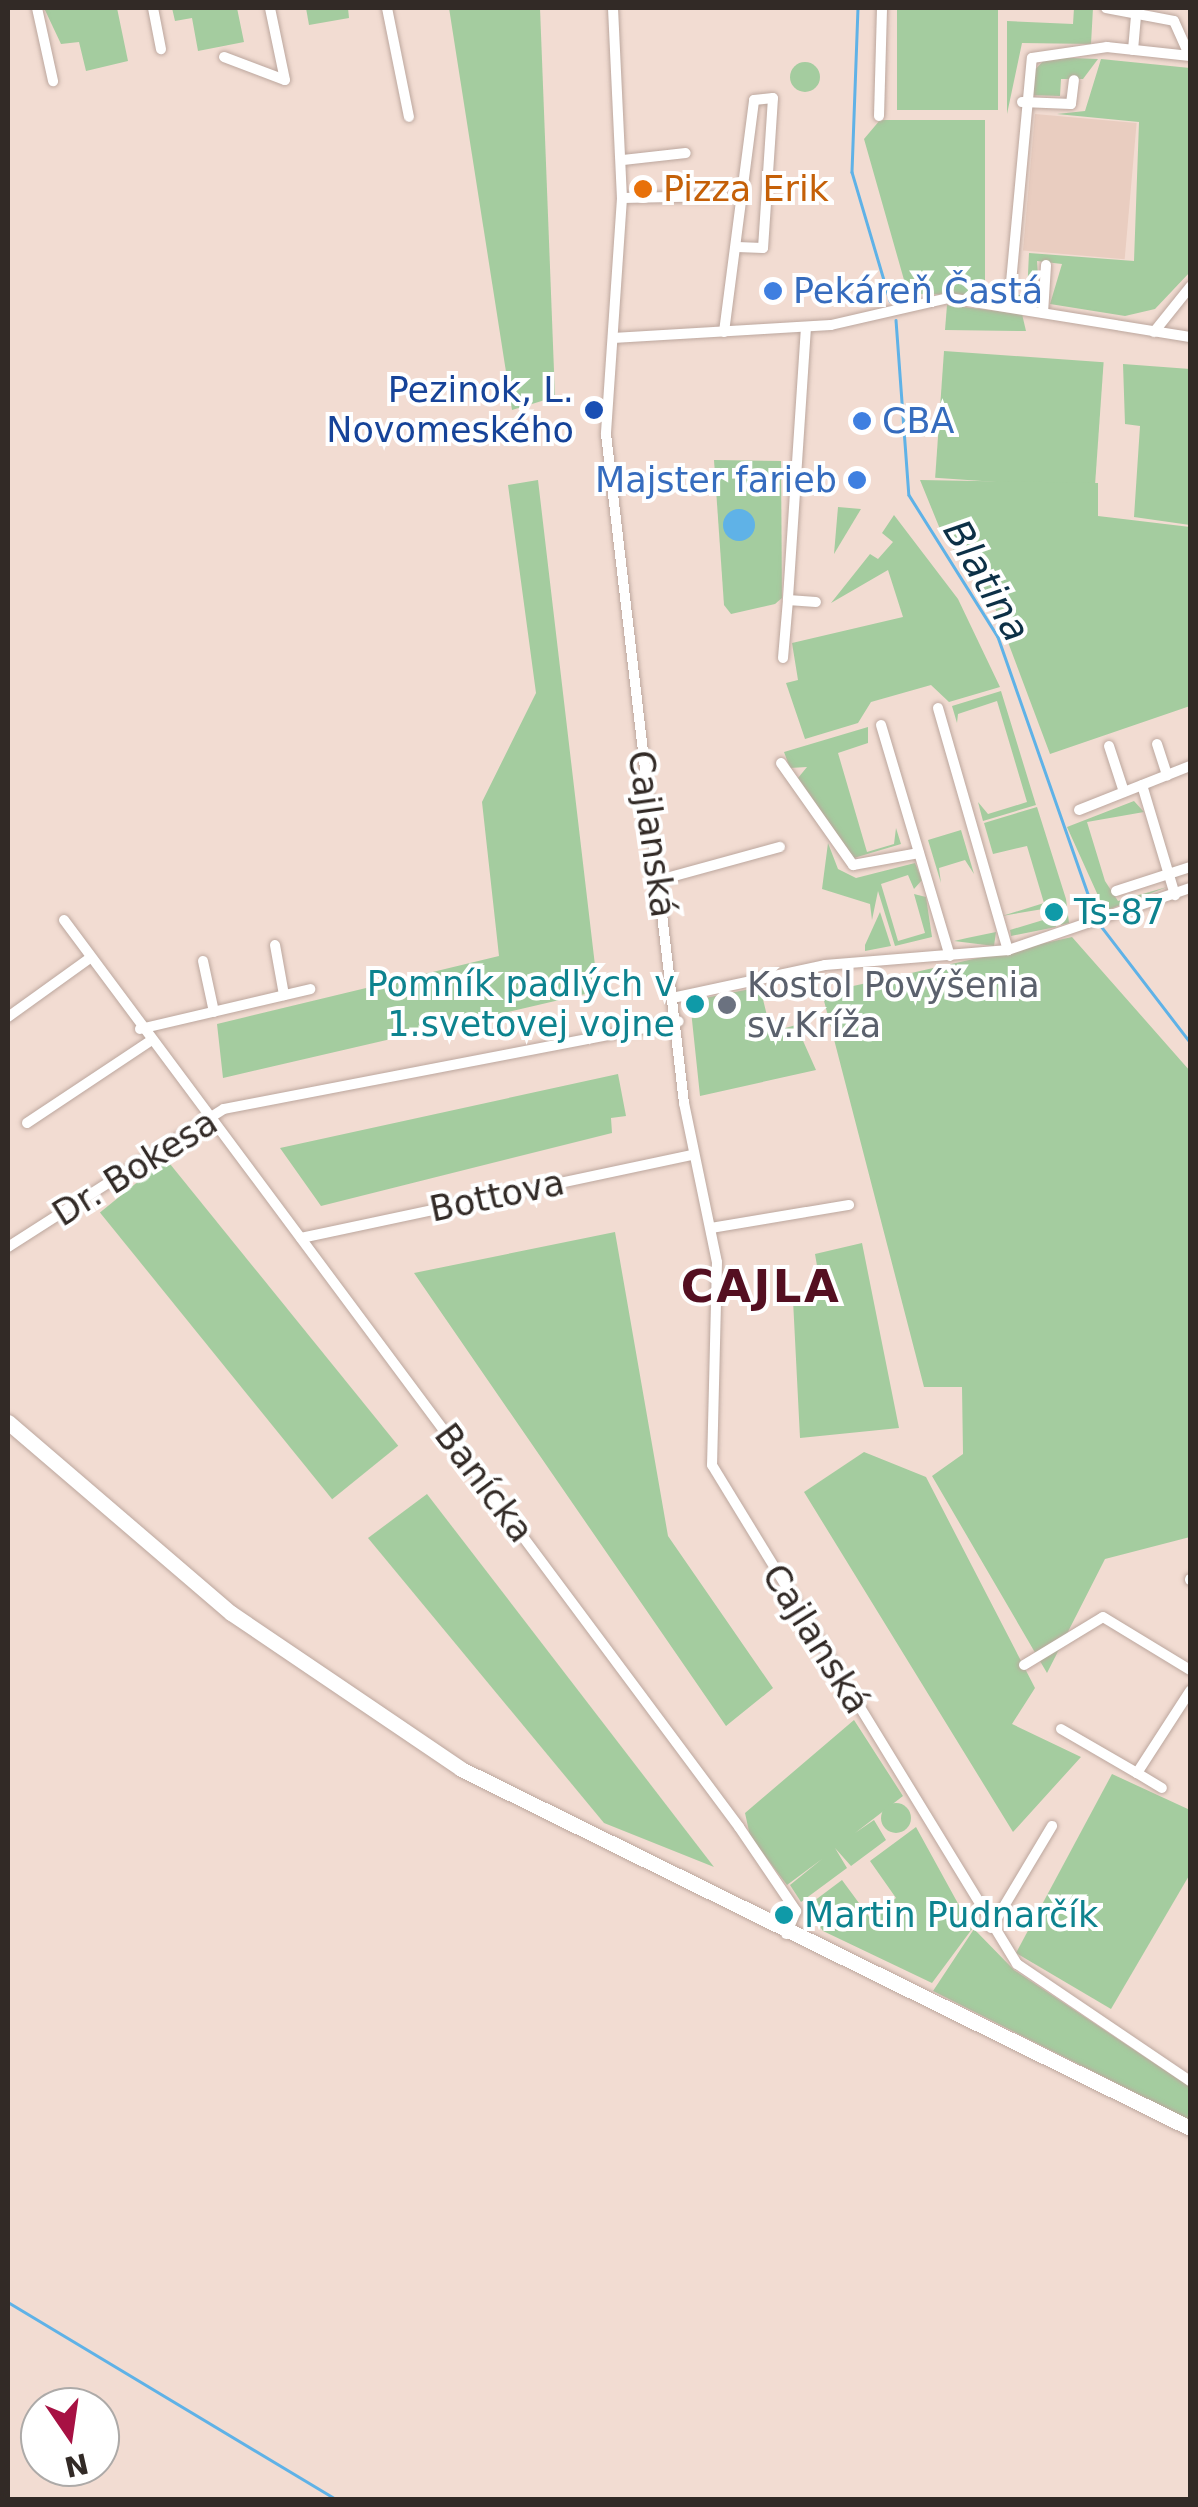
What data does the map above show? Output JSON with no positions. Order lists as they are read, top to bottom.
{
  "streets": {
    "street": [
      "Cajlanská",
      "Dr. Bokesa",
      "Bottova",
      "Banícka"
    ]
  },
  "crossings": [
    ["Cajlanská", "Dr. Bokesa"],
    ["Cajlanská", "Bottova"],
    ["Dr. Bokesa", "Banícka"],
    ["Bottova", "Banícka"]
  ],
  "districts": ["CAJLA"],
  "water": ["Blatina"],
  "places": [
    "Pizza Erik",
    "Pekáreň Častá",
    "Pezinok, L. Novomeského",
    "CBA",
    "Majster farieb",
    "Ts-87",
    "Pomník padlých v 1.svetovej vojne",
    "Kostol Povýšenia sv.Kríža",
    "Martin Pudnarčík"
  ],
  "north": "bottom"
}
